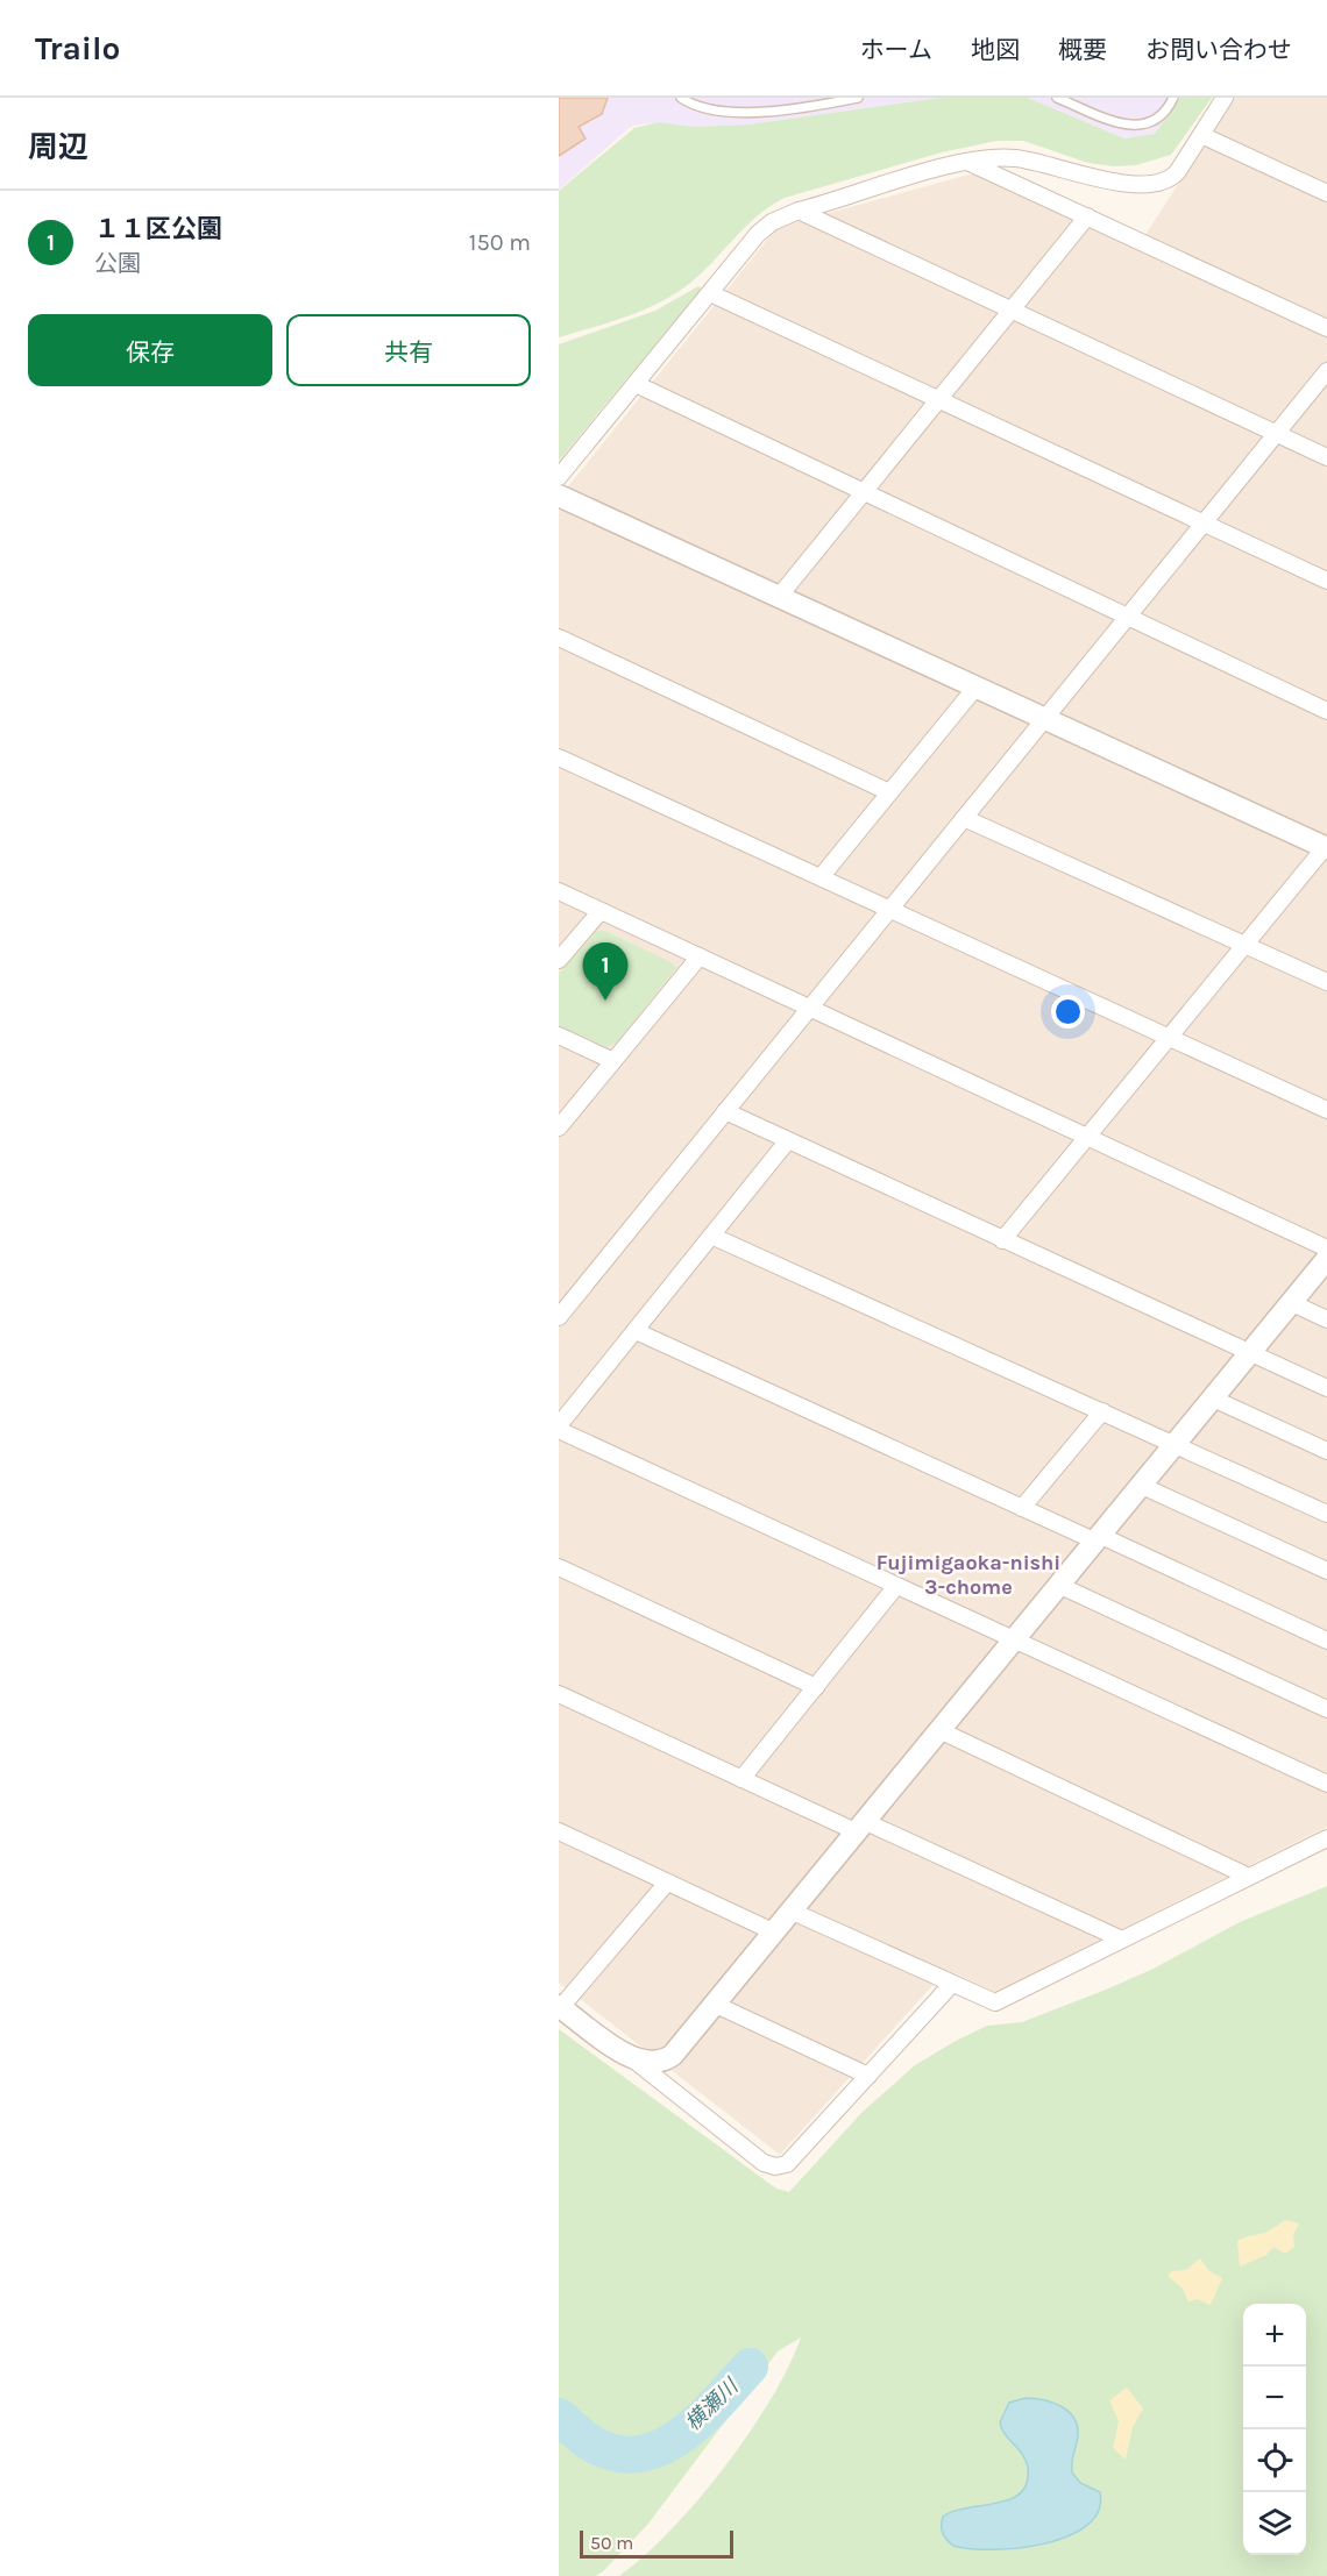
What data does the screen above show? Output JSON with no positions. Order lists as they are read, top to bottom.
{
  "districts": ["Fujimigaoka-nishi 3-chome"],
  "water": ["横瀬川"],
  "scale_bar": "50 m",
  "page": {
    "header": "Trailo",
    "nav": [
      "ホーム",
      "地図",
      "概要",
      "お問い合わせ"
    ],
    "heading": "周辺",
    "list": [
      {
        "mark": "1",
        "name": "１１区公園",
        "note": "公園",
        "value": "150 m"
      }
    ],
    "buttons": ["保存", "共有"],
    "pins": "1",
    "map_buttons": ["+", "−"],
    "scale": "50 m"
  }
}
